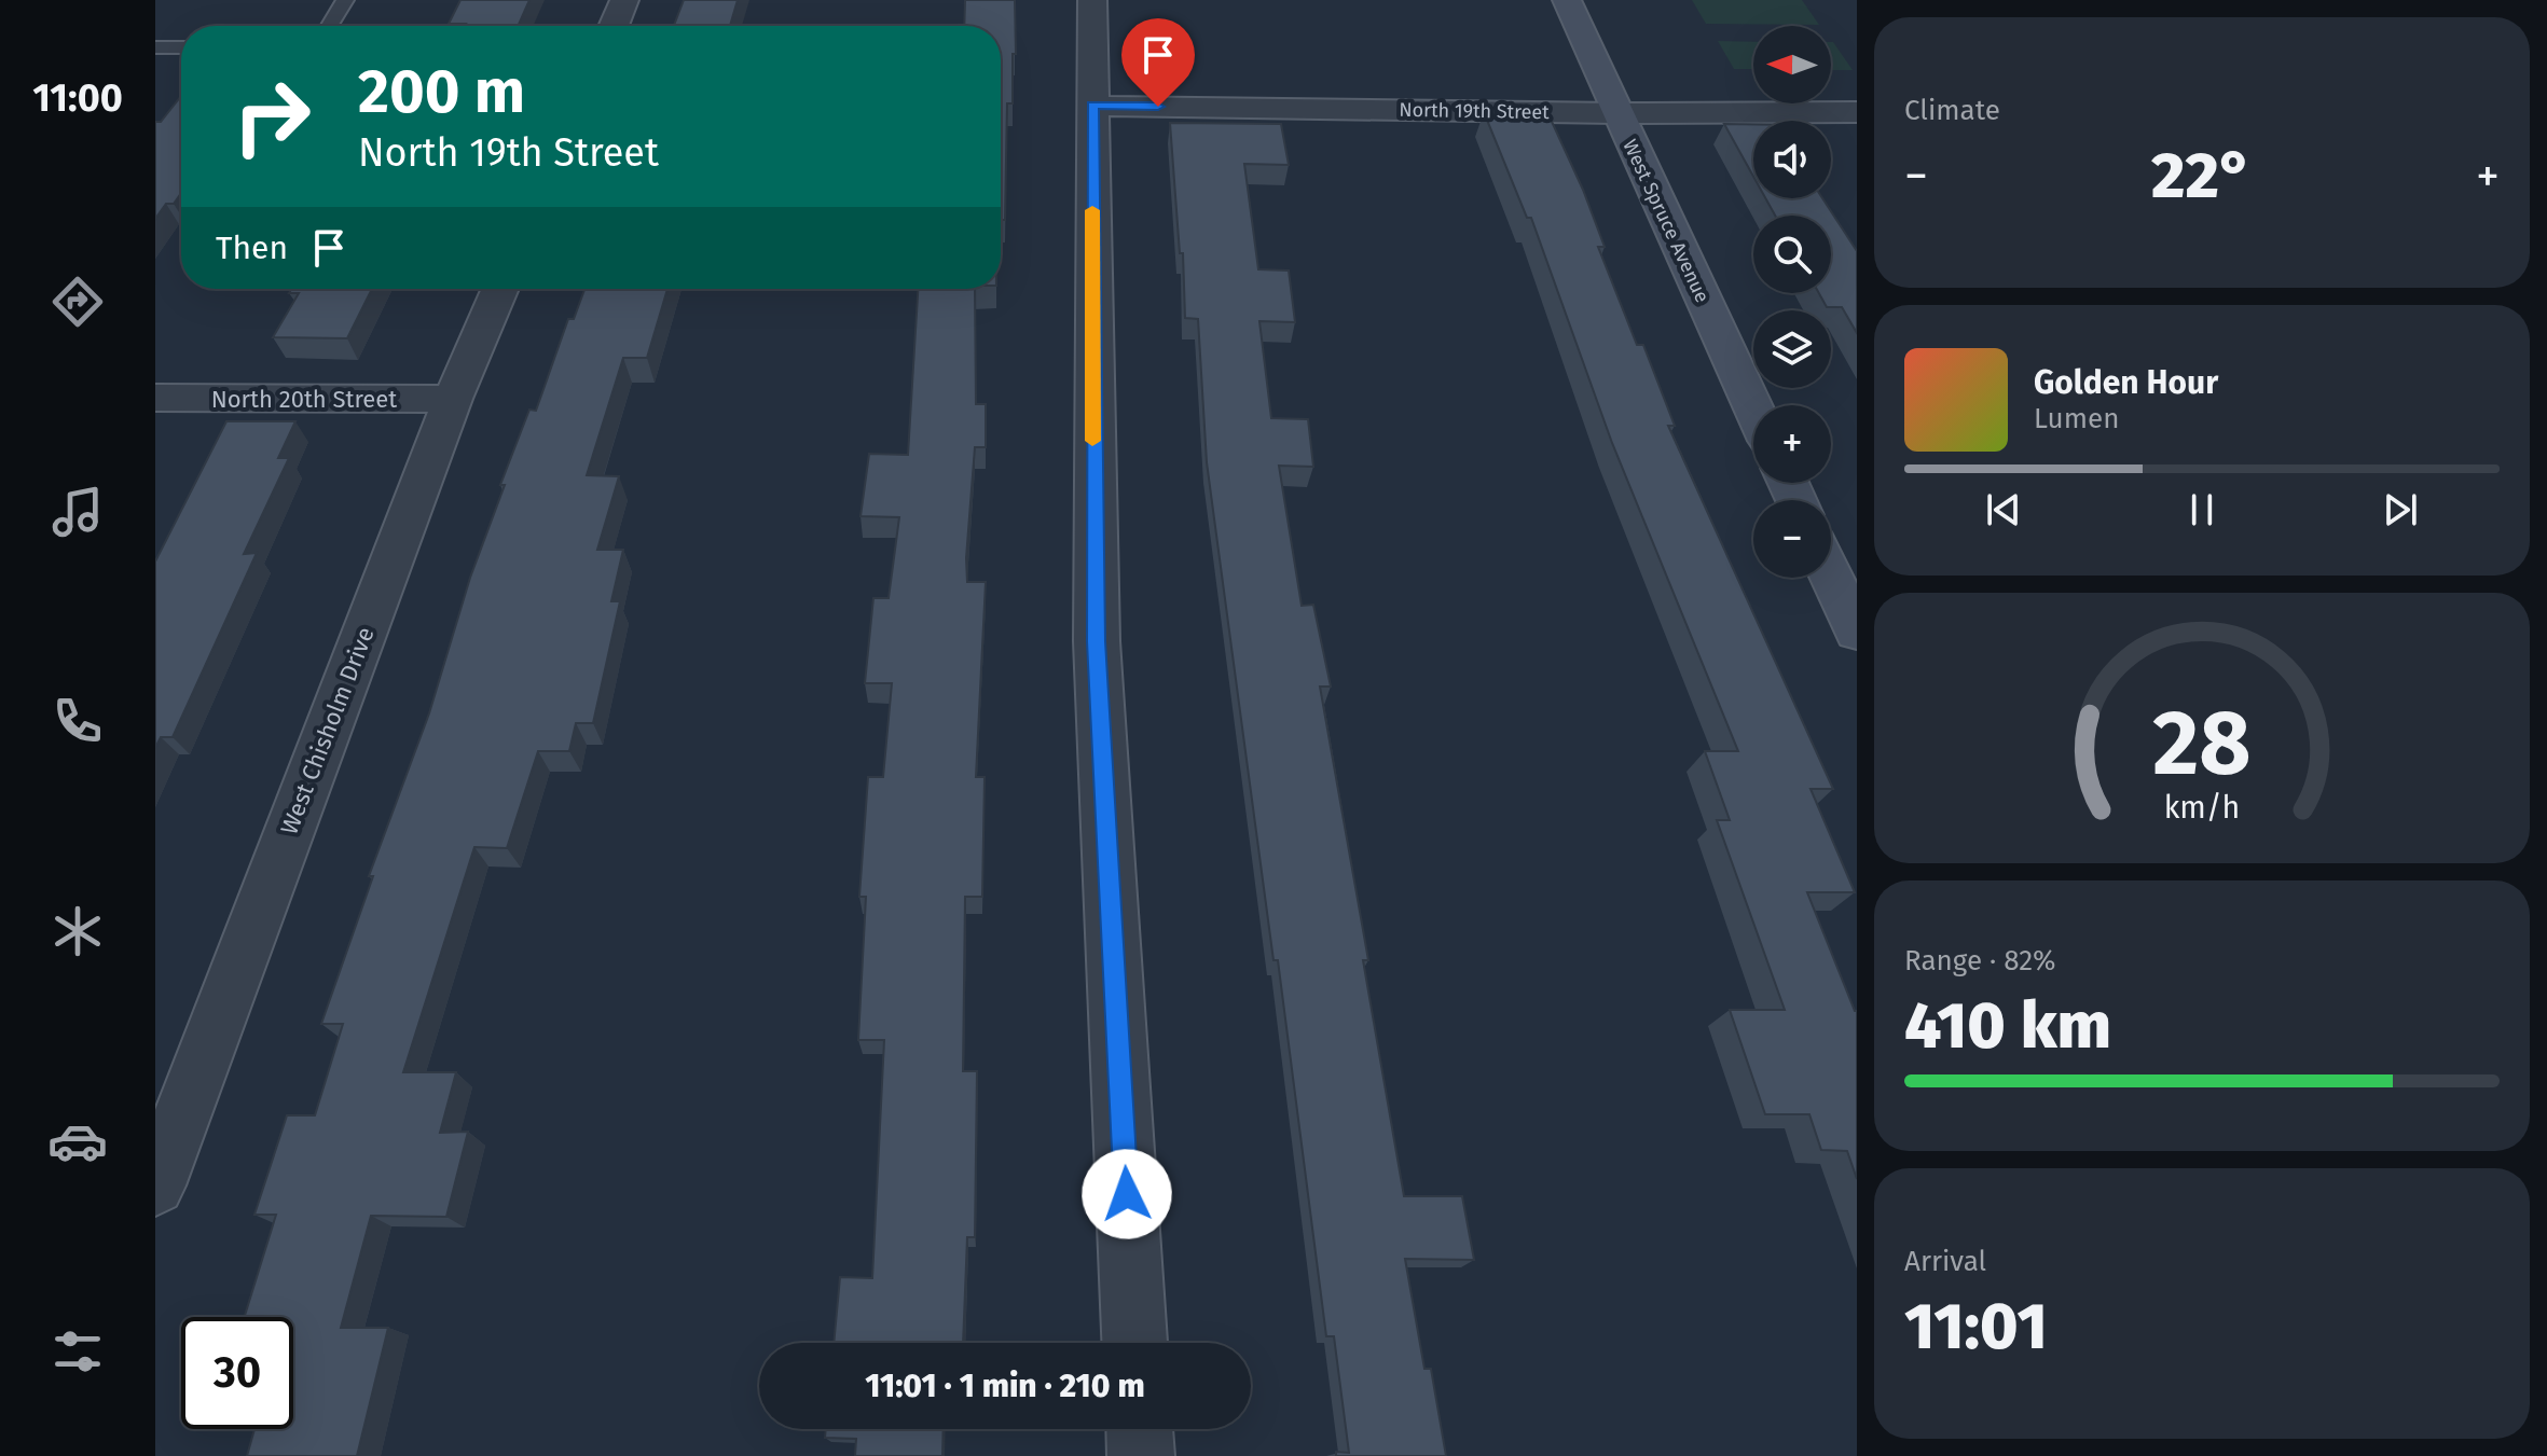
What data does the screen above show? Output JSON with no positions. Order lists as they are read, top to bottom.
{
  "streets": {
    "street": [
      "North 19th Street",
      "West Spruce Avenue",
      "North 20th Street",
      "West Chisholm Drive"
    ]
  },
  "crossings": [
    ["North 19th Street", "West Spruce Avenue"],
    ["North 20th Street", "West Chisholm Drive"]
  ],
  "north": "left",
  "page": {
    "tabs": "11:00",
    "tile": [
      "Climate",
      ["Range · 82%", "410 km"],
      ["Arrival", "11:01"]
    ],
    "map_buttons": ["+", "−"],
    "turn": ["200 m", "North 19th Street"],
    "heat": ["−", "22°", "+"],
    "then": "Then",
    "song": ["Golden Hour", "Lumen"],
    "limit": "30",
    "trip": "11:01 · 1 min · 210 m",
    "gauge": ["28", "km/h"]
  }
}
